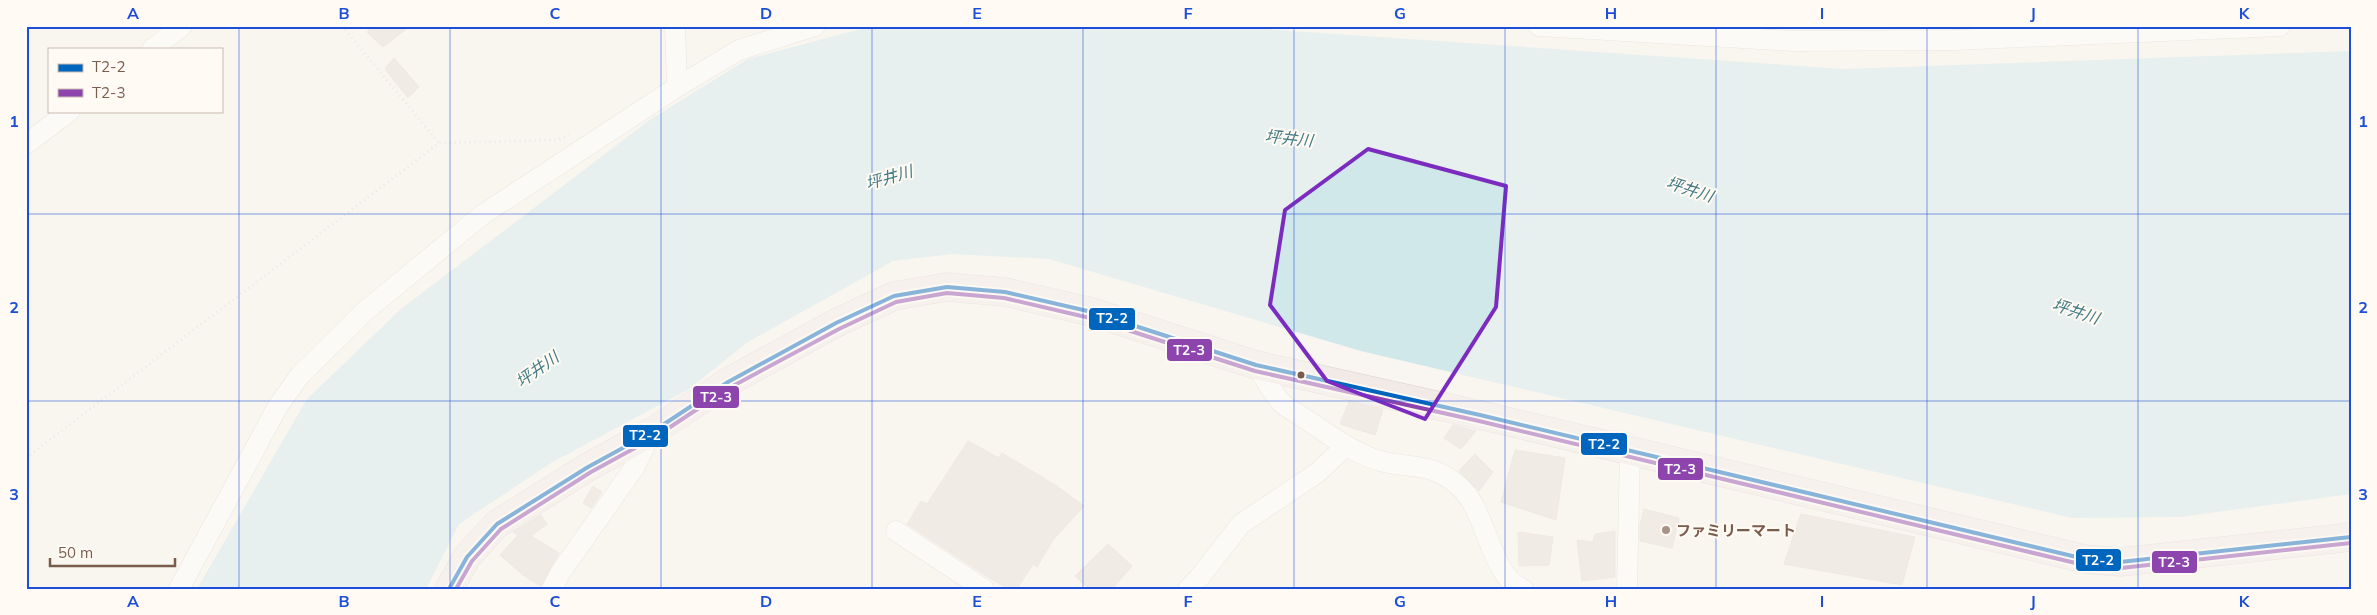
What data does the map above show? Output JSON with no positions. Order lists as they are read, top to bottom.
{
  "water": ["坪井川"],
  "places": ["ファミリーマート"],
  "lines": ["transit line T2-2", "transit line T2-3"],
  "legend": ["T2-2", "T2-3"],
  "scale_bar": "50 m",
  "grid": {
    "columns": [
      "A",
      "B",
      "C",
      "D",
      "E",
      "F",
      "G",
      "H",
      "I",
      "J",
      "K"
    ],
    "rows": ["1", "2", "3"]
  }
}
